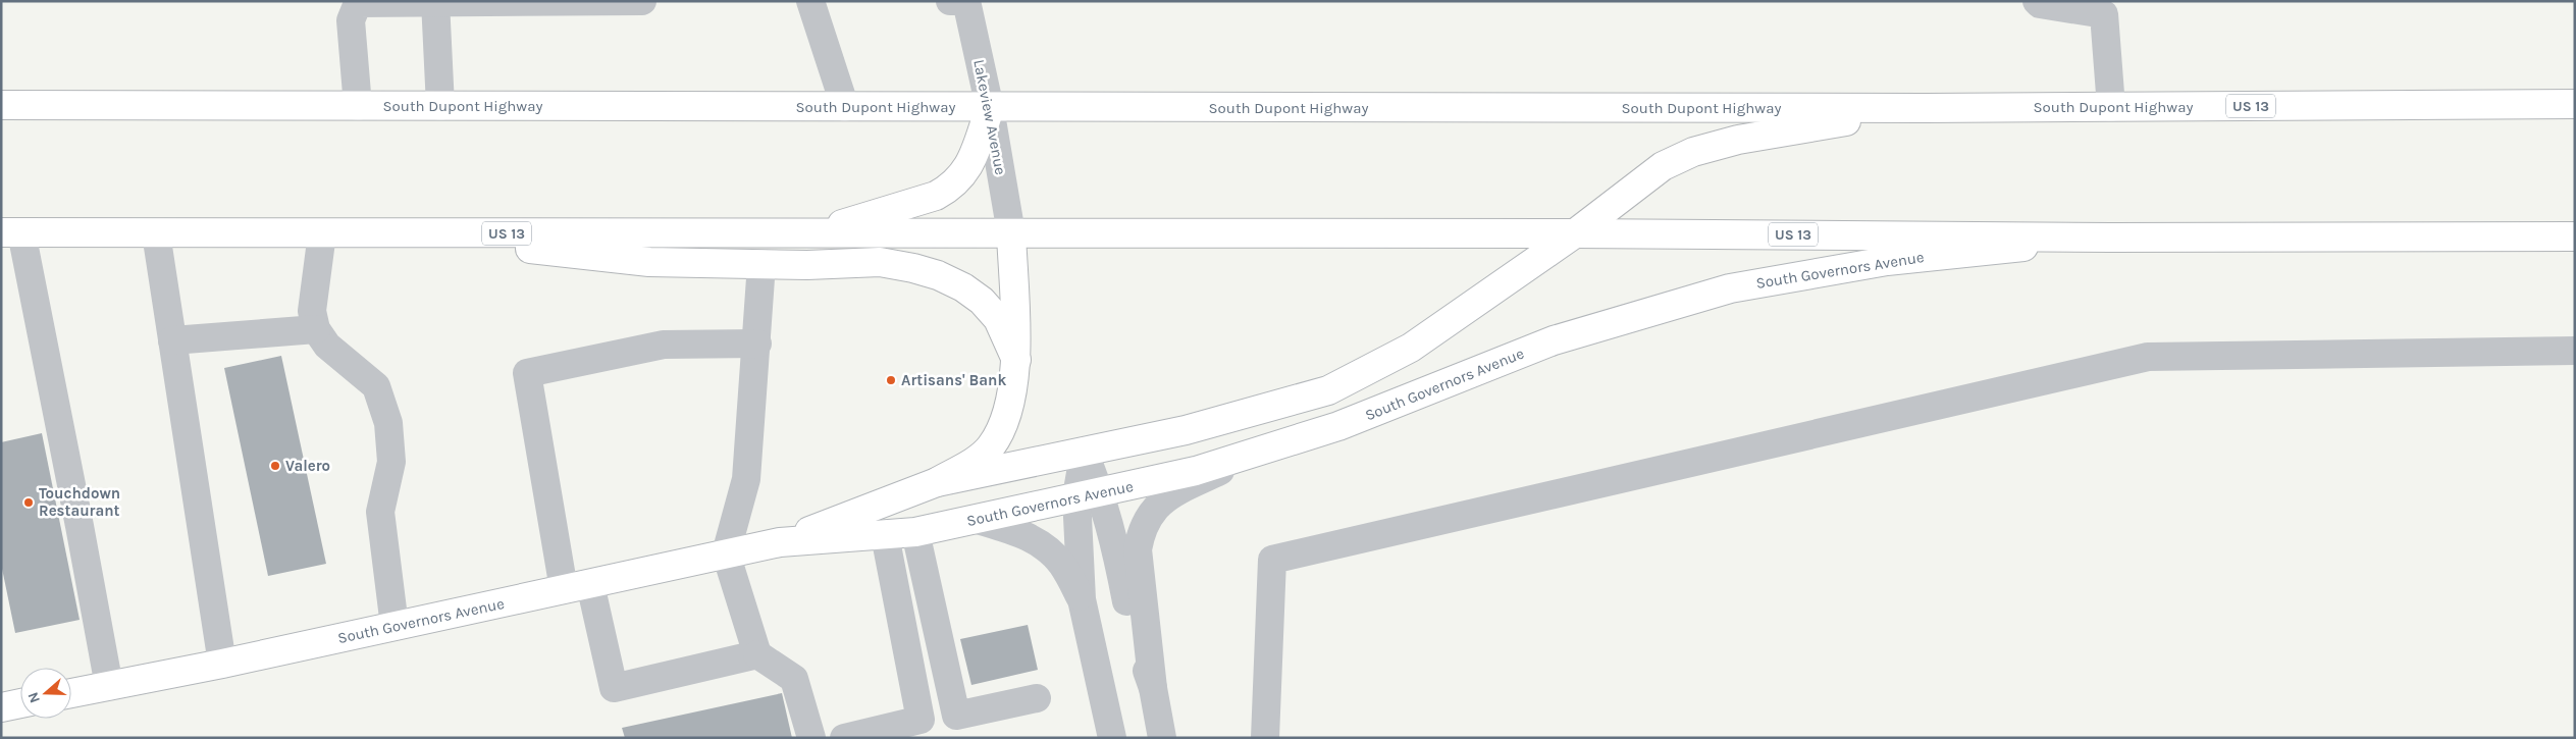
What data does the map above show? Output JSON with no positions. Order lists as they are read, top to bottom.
{
  "streets": {
    "main road": ["South Dupont Highway", "US 13", "South Governors Avenue"],
    "street": ["Lakeview Avenue"]
  },
  "crossings": [
    ["South Dupont Highway", "Lakeview Avenue"],
    ["South Dupont Highway", "South Governors Avenue"],
    ["US 13", "Lakeview Avenue"],
    ["US 13", "South Governors Avenue"]
  ],
  "places": ["Artisans' Bank", "Valero", "Touchdown Restaurant"],
  "north": "left"
}
